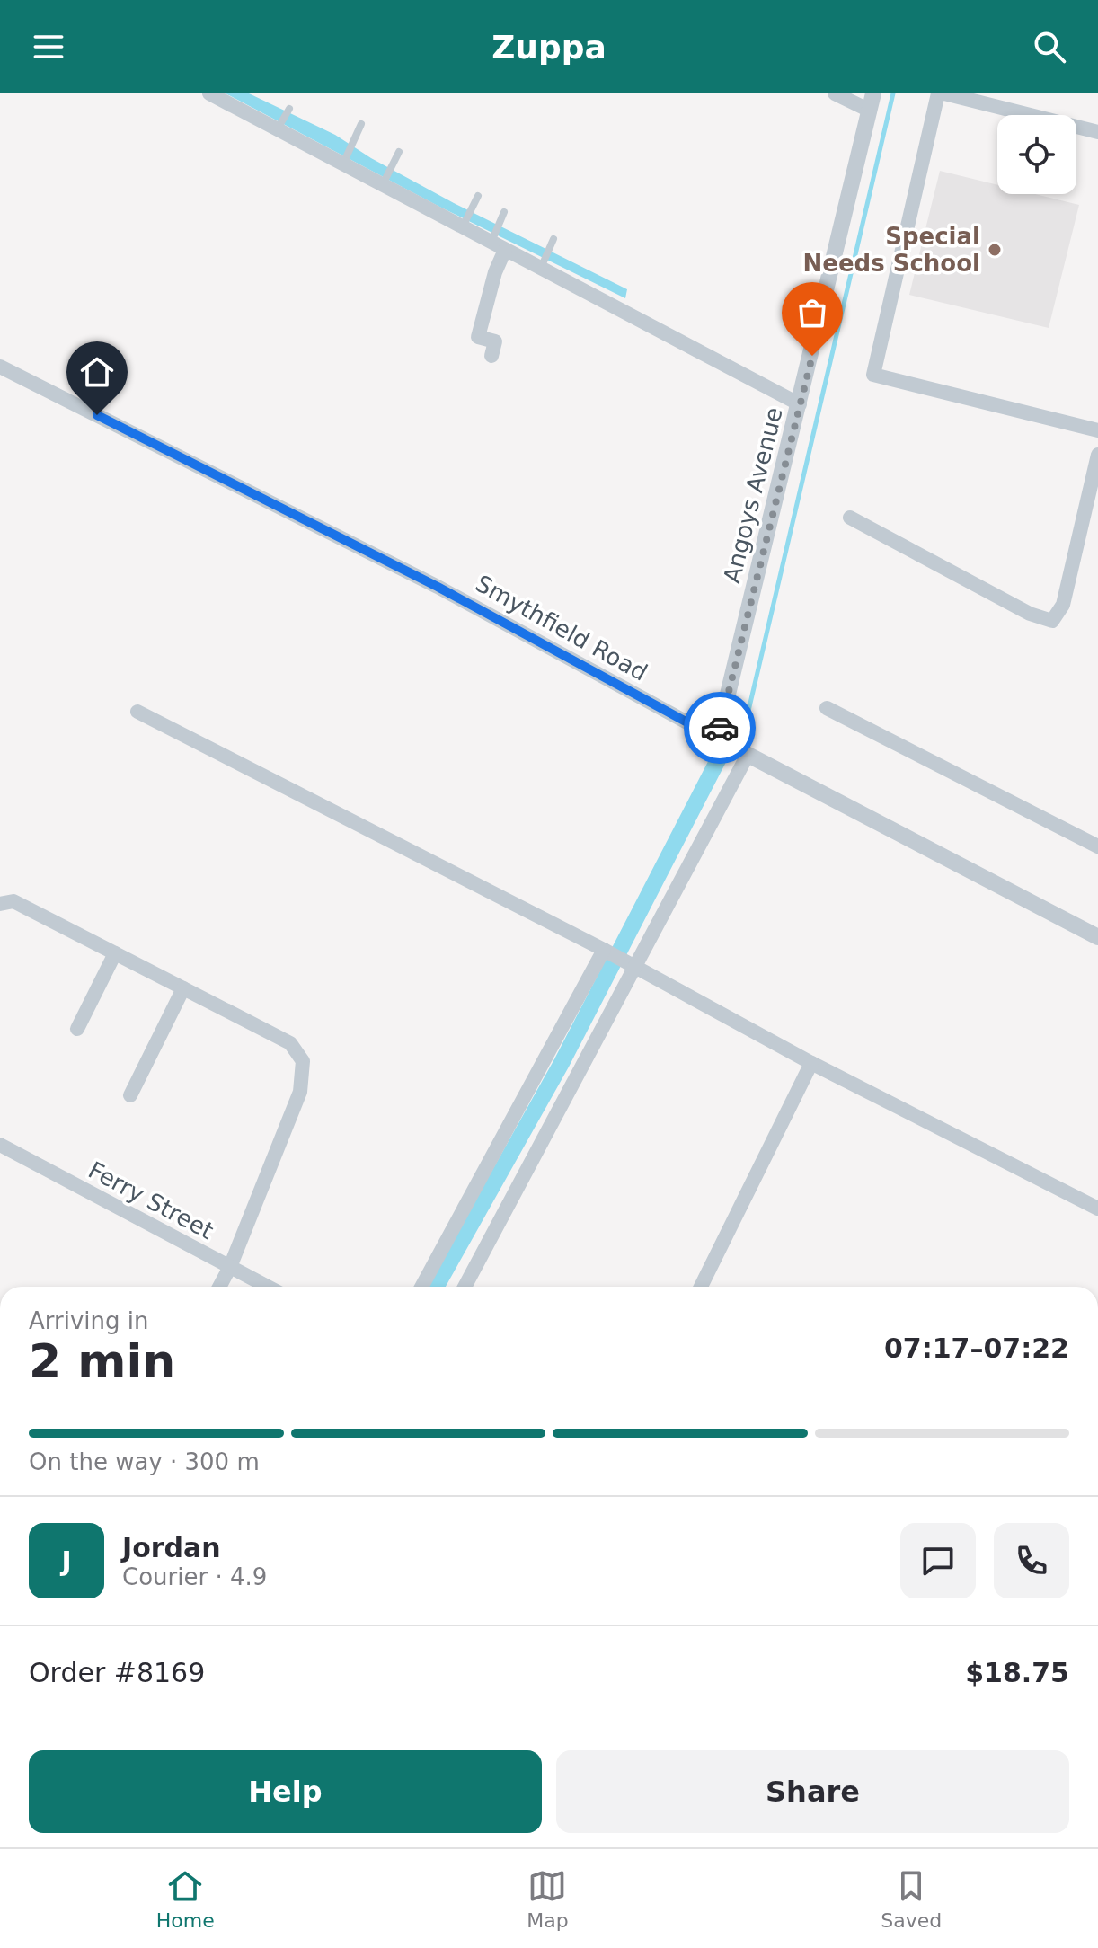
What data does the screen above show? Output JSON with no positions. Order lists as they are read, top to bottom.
{
  "streets": {
    "street": ["Angoys Avenue", "Smythfield Road", "Ferry Street"]
  },
  "crossings": [
    ["Angoys Avenue", "Smythfield Road"]
  ],
  "places": ["Special Needs School"],
  "page": {
    "header": "Zuppa",
    "heading": ["2 min", "Arriving in", "07:17–07:22"],
    "panel": [
      "Jordan",
      "Courier · 4.9",
      "Order #8169",
      "$18.75"
    ],
    "bar": "On the way · 300 m",
    "round": "J",
    "buttons": ["Help", "Share"],
    "tabs": ["Home", "Map", "Saved"]
  }
}
